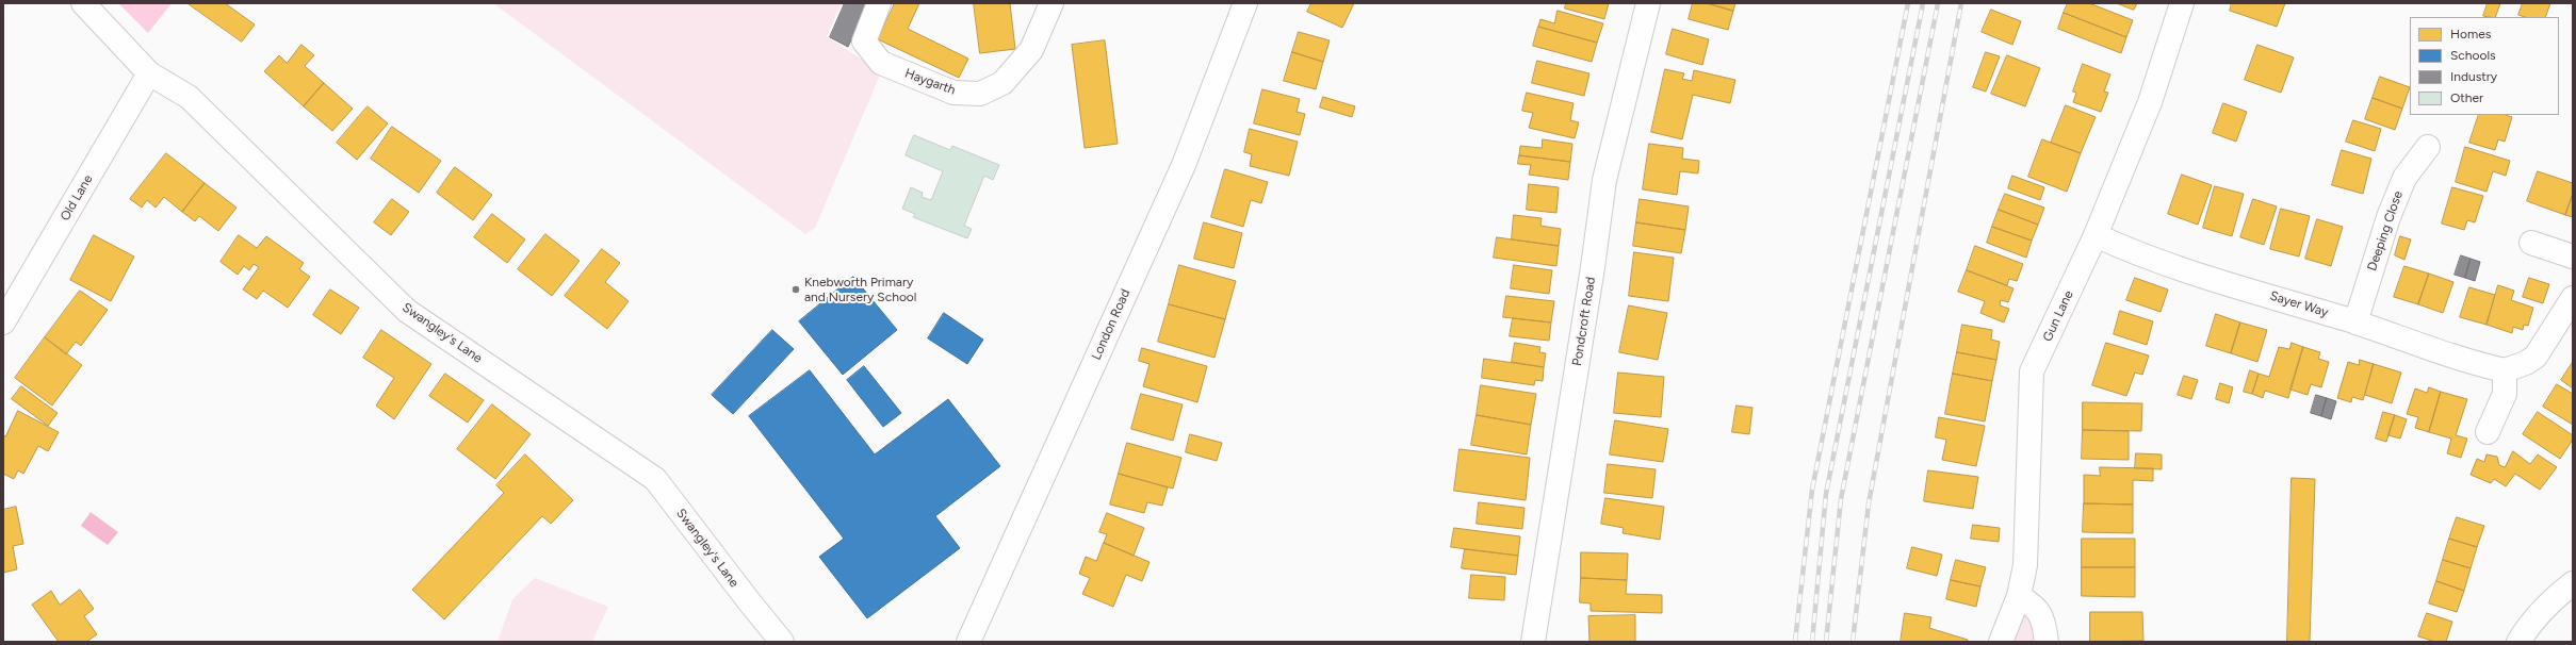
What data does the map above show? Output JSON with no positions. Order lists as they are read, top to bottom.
{
  "streets": {
    "street": [
      "Haygarth",
      "Old Lane",
      "Deeping Close",
      "Sayer Way",
      "Gun Lane",
      "Pondcroft Road",
      "London Road",
      "Swangley's Lane"
    ]
  },
  "crossings": [
    ["Old Lane", "Swangley's Lane"],
    ["Deeping Close", "Sayer Way"],
    ["Sayer Way", "Gun Lane"]
  ],
  "places": ["Knebworth Primary and Nursery School"],
  "legend": [
    "Homes",
    "Schools",
    "Industry",
    "Other"
  ]
}
